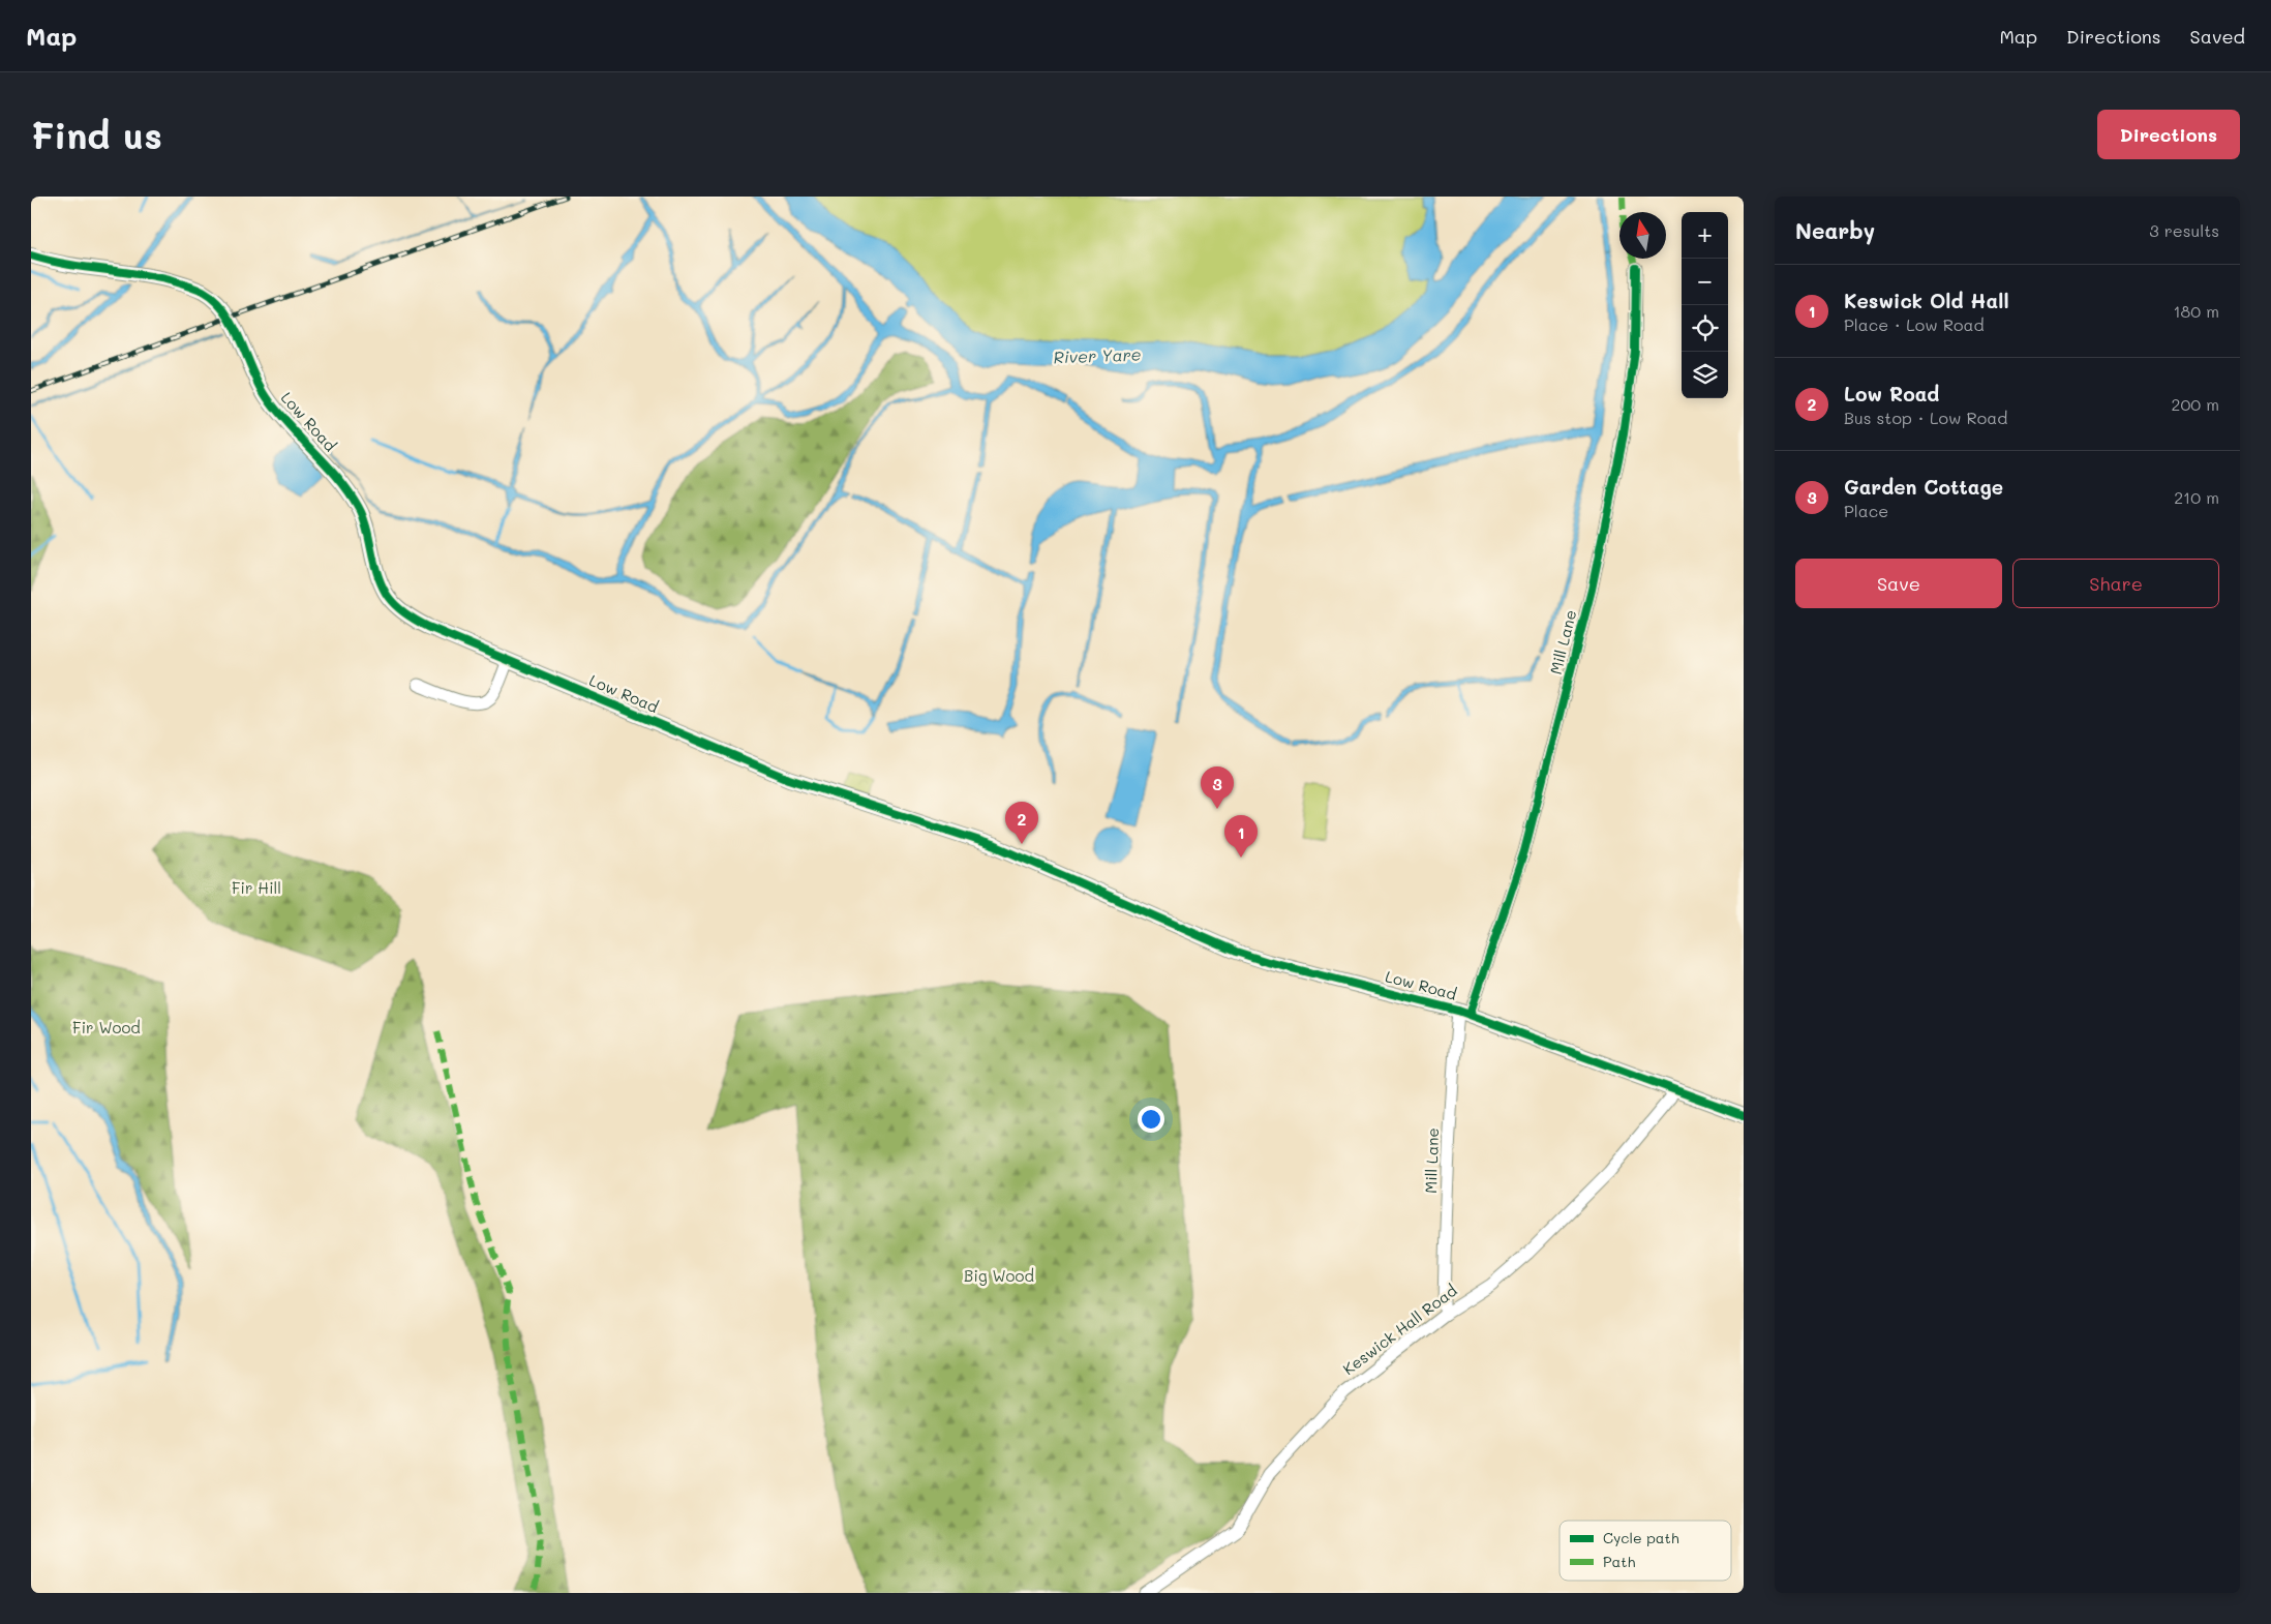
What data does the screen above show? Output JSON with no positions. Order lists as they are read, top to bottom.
{
  "streets": {
    "street": ["Low Road", "Mill Lane", "Keswick Hall Road"]
  },
  "crossings": [
    ["Low Road", "Mill Lane"],
    ["Low Road", "Keswick Hall Road"],
    ["Mill Lane", "Keswick Hall Road"]
  ],
  "water": ["River Yare"],
  "parks": ["Fir Hill", "Fir Wood", "Big Wood"],
  "legend": ["Cycle path", "Path"],
  "north": "top",
  "page": {
    "header": "Map",
    "nav": ["Map", "Directions", "Saved"],
    "buttons": [
      "Directions",
      ["Save", "Share"]
    ],
    "title": "Find us",
    "heading": ["Nearby", "3 results"],
    "map_buttons": ["+", "−"],
    "list": [
      {
        "mark": "1",
        "name": "Keswick Old Hall",
        "note": "Place · Low Road",
        "value": "180 m"
      },
      {
        "mark": "2",
        "name": "Low Road",
        "note": "Bus stop · Low Road",
        "value": "200 m"
      },
      {
        "mark": "3",
        "name": "Garden Cottage",
        "note": "Place",
        "value": "210 m"
      }
    ],
    "pins": ["3", "2", "1"]
  }
}
